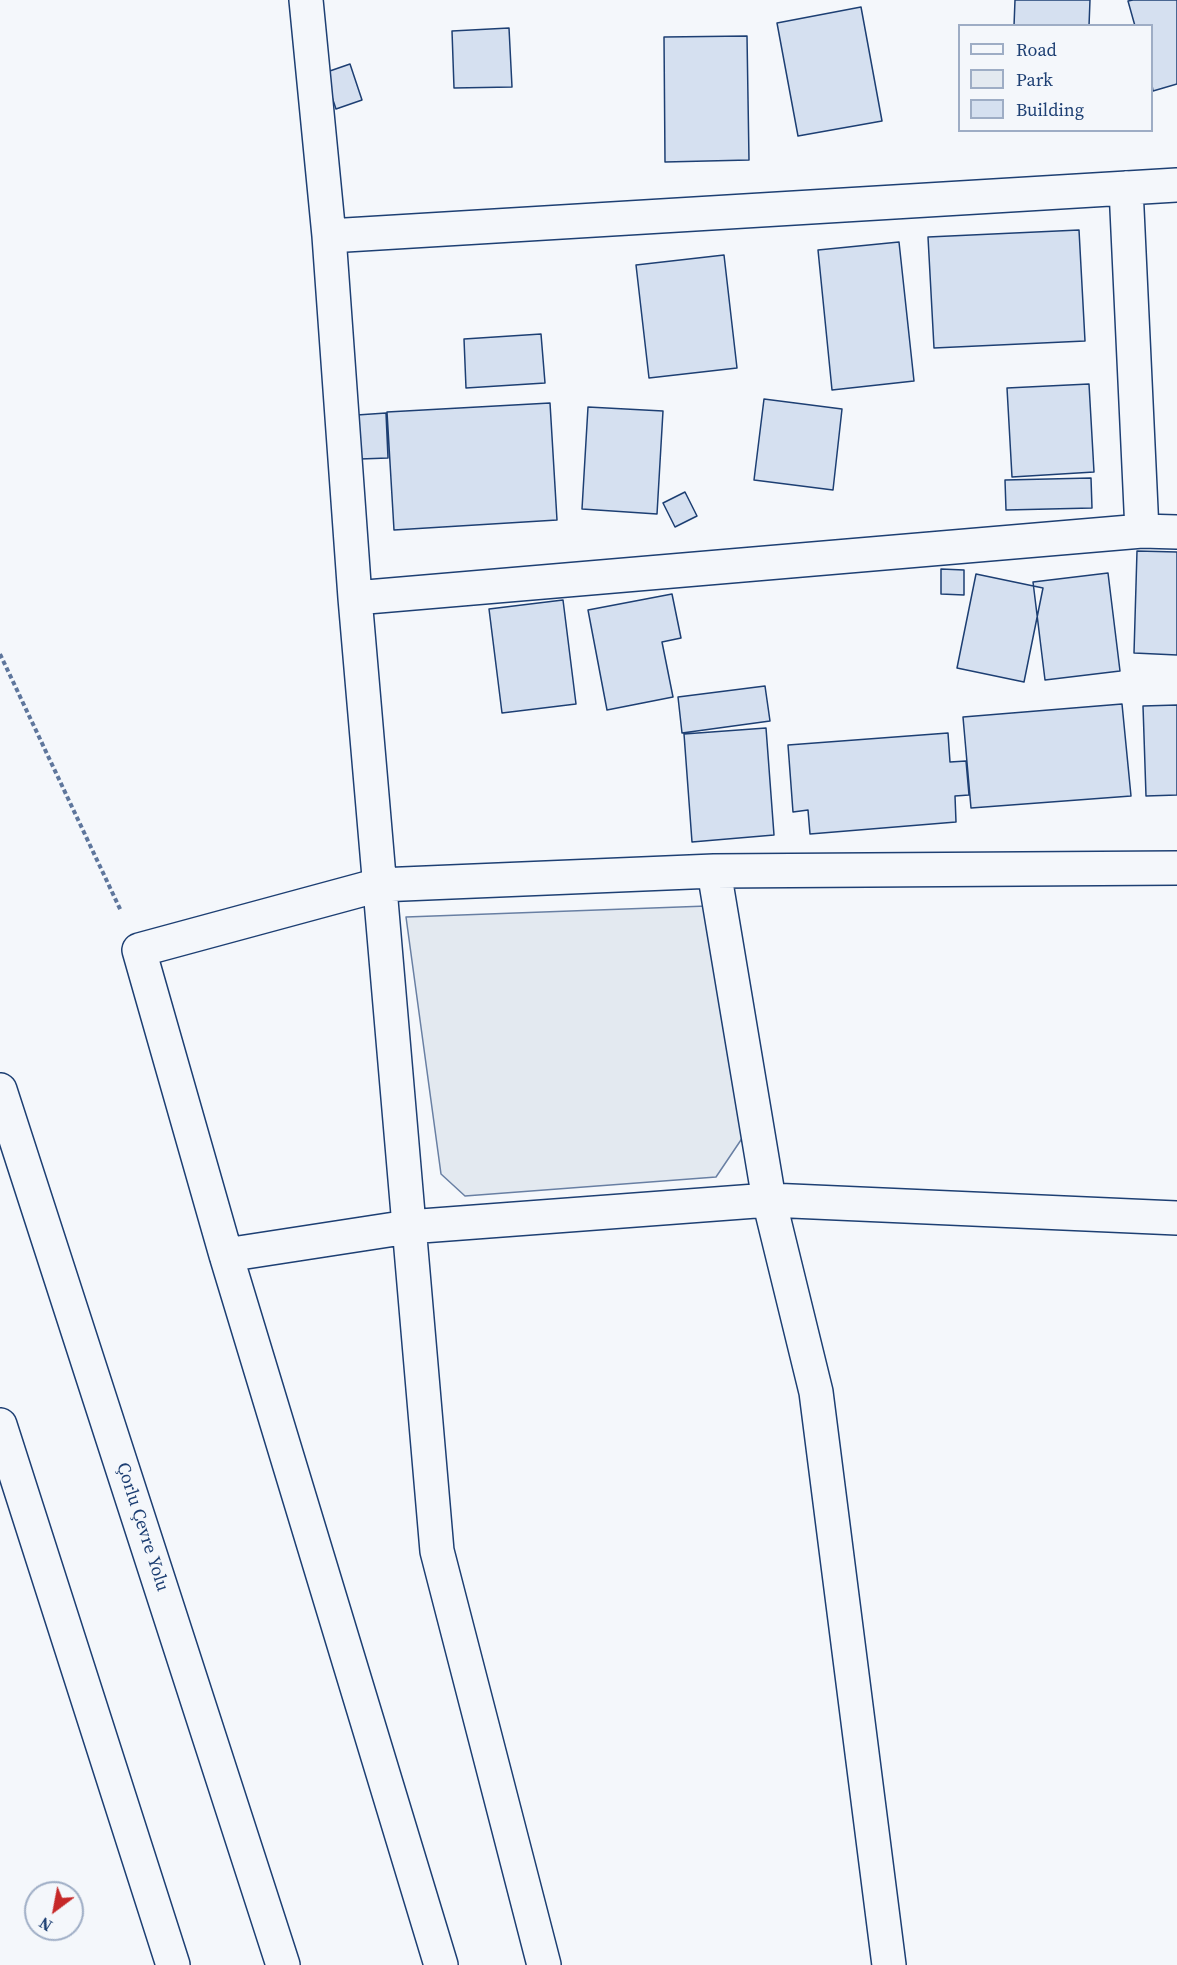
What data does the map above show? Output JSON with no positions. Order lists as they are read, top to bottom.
{
  "streets": {
    "main road": ["Çorlu Çevre Yolu"]
  },
  "legend": ["Road", "Park", "Building"],
  "north": "bottom left"
}
